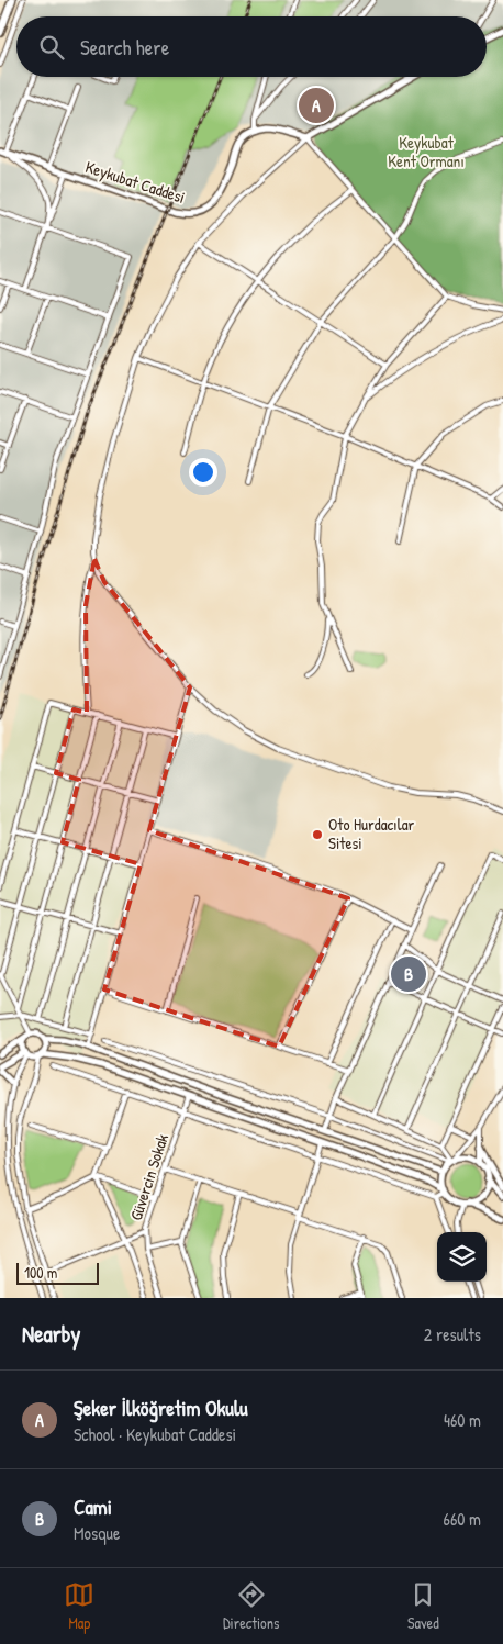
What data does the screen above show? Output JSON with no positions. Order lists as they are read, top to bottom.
{
  "streets": {
    "street": ["Keykubat Caddesi", "Güvercin Sokak"]
  },
  "parks": ["Keykubat Kent Ormanı"],
  "places": ["Oto Hurdacılar Sitesi"],
  "scale_bar": "100 m",
  "page": {
    "search": "Search here",
    "pins": ["A", "B"],
    "scale": "100 m",
    "heading": ["Nearby", "2 results"],
    "list": [
      {
        "mark": "A",
        "name": "Şeker İlköğretim Okulu",
        "note": "School · Keykubat Caddesi",
        "value": "460 m"
      },
      {
        "mark": "B",
        "name": "Cami",
        "note": "Mosque",
        "value": "660 m"
      }
    ],
    "nav": ["Map", "Directions", "Saved"]
  }
}
